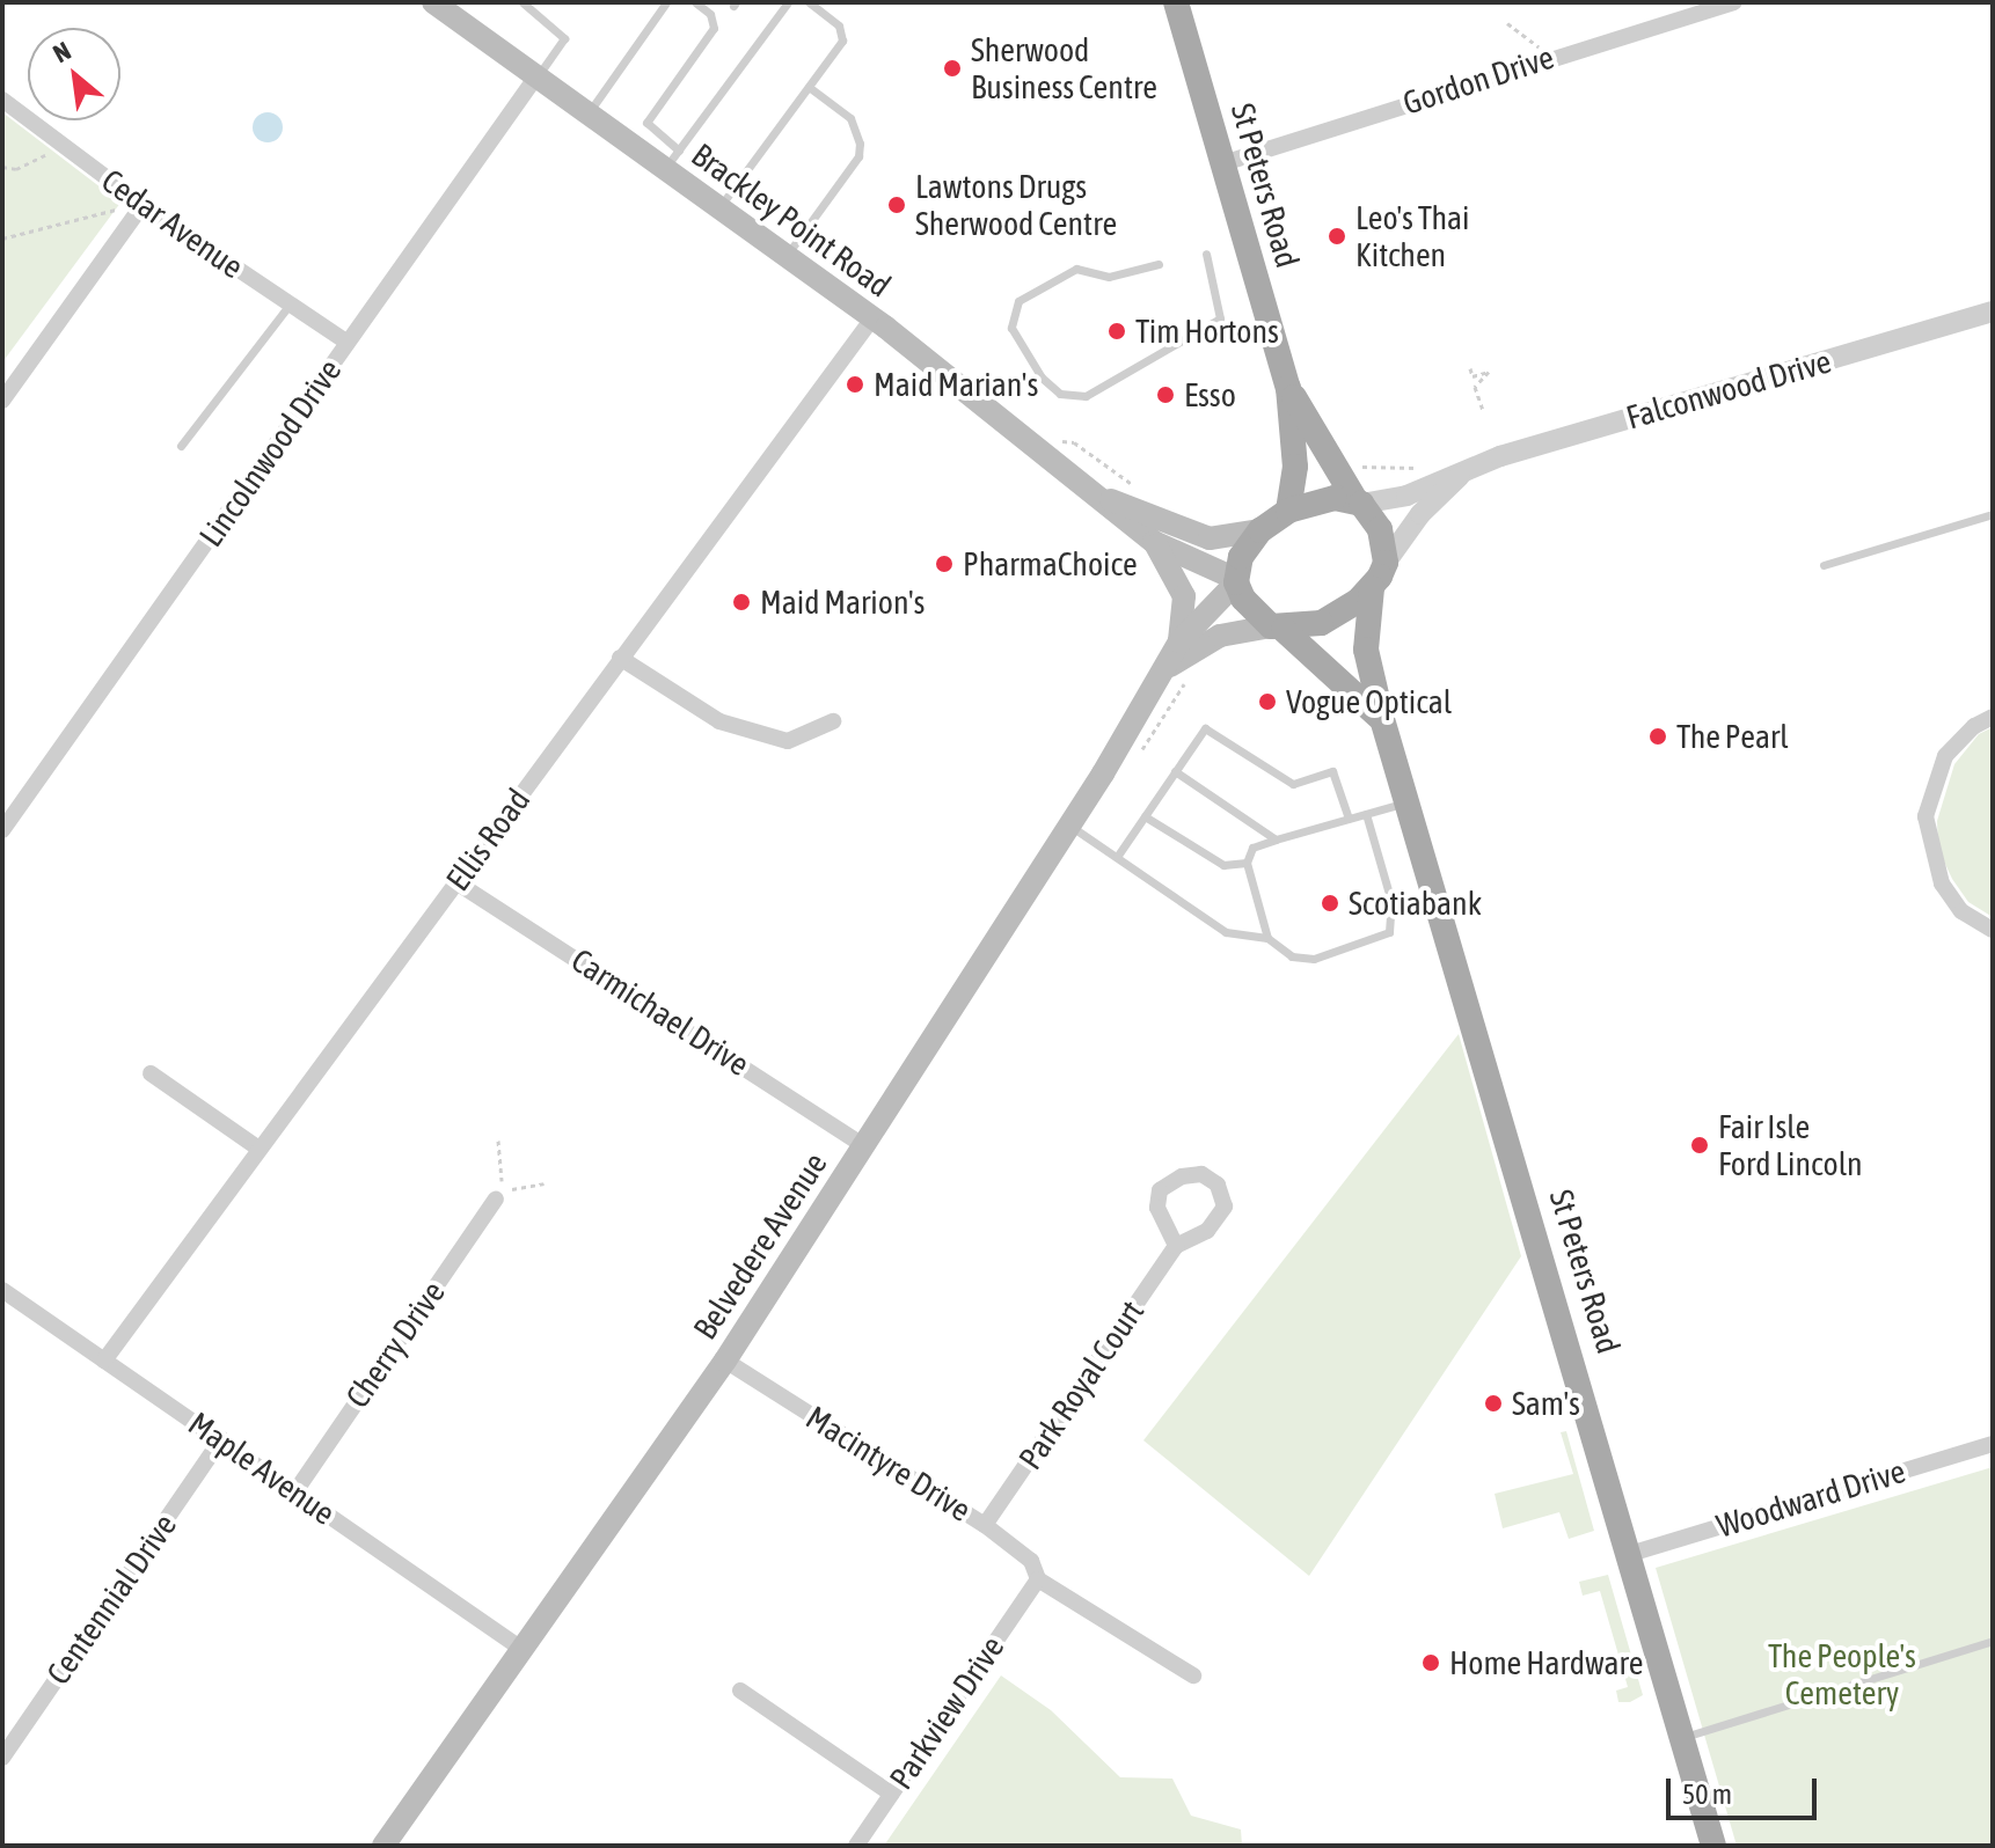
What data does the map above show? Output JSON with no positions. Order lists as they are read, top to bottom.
{
  "streets": {
    "main road": ["St Peters Road", "Brackley Point Road", "Belvedere Avenue"],
    "street": [
      "Gordon Drive",
      "Cedar Avenue",
      "Falconwood Drive",
      "Lincolnwood Drive",
      "Ellis Road",
      "Carmichael Drive",
      "Cherry Drive",
      "Park Royal Court",
      "Macintyre Drive",
      "Maple Avenue",
      "Woodward Drive",
      "Centennial Drive",
      "Parkview Drive"
    ]
  },
  "crossings": [
    ["Gordon Drive", "St Peters Road"],
    ["St Peters Road", "Brackley Point Road"],
    ["St Peters Road", "Falconwood Drive"],
    ["St Peters Road", "Belvedere Avenue"],
    ["St Peters Road", "Woodward Drive"],
    ["Brackley Point Road", "Falconwood Drive"],
    ["Brackley Point Road", "Lincolnwood Drive"],
    ["Brackley Point Road", "Ellis Road"],
    ["Brackley Point Road", "Belvedere Avenue"],
    ["Cedar Avenue", "Lincolnwood Drive"],
    ["Falconwood Drive", "Belvedere Avenue"],
    ["Ellis Road", "Carmichael Drive"],
    ["Ellis Road", "Maple Avenue"],
    ["Carmichael Drive", "Belvedere Avenue"],
    ["Belvedere Avenue", "Macintyre Drive"],
    ["Belvedere Avenue", "Maple Avenue"],
    ["Cherry Drive", "Maple Avenue"],
    ["Park Royal Court", "Macintyre Drive"],
    ["Macintyre Drive", "Parkview Drive"],
    ["Maple Avenue", "Centennial Drive"]
  ],
  "parks": ["The People's Cemetery"],
  "places": [
    "Sherwood Business Centre",
    "Lawtons Drugs Sherwood Centre",
    "Leo's Thai Kitchen",
    "Tim Hortons",
    "Maid Marian's",
    "Esso",
    "PharmaChoice",
    "Maid Marion's",
    "Vogue Optical",
    "The Pearl",
    "Scotiabank",
    "Fair Isle Ford Lincoln",
    "Sam's",
    "Home Hardware"
  ],
  "scale_bar": "50 m",
  "north": "top left"
}
